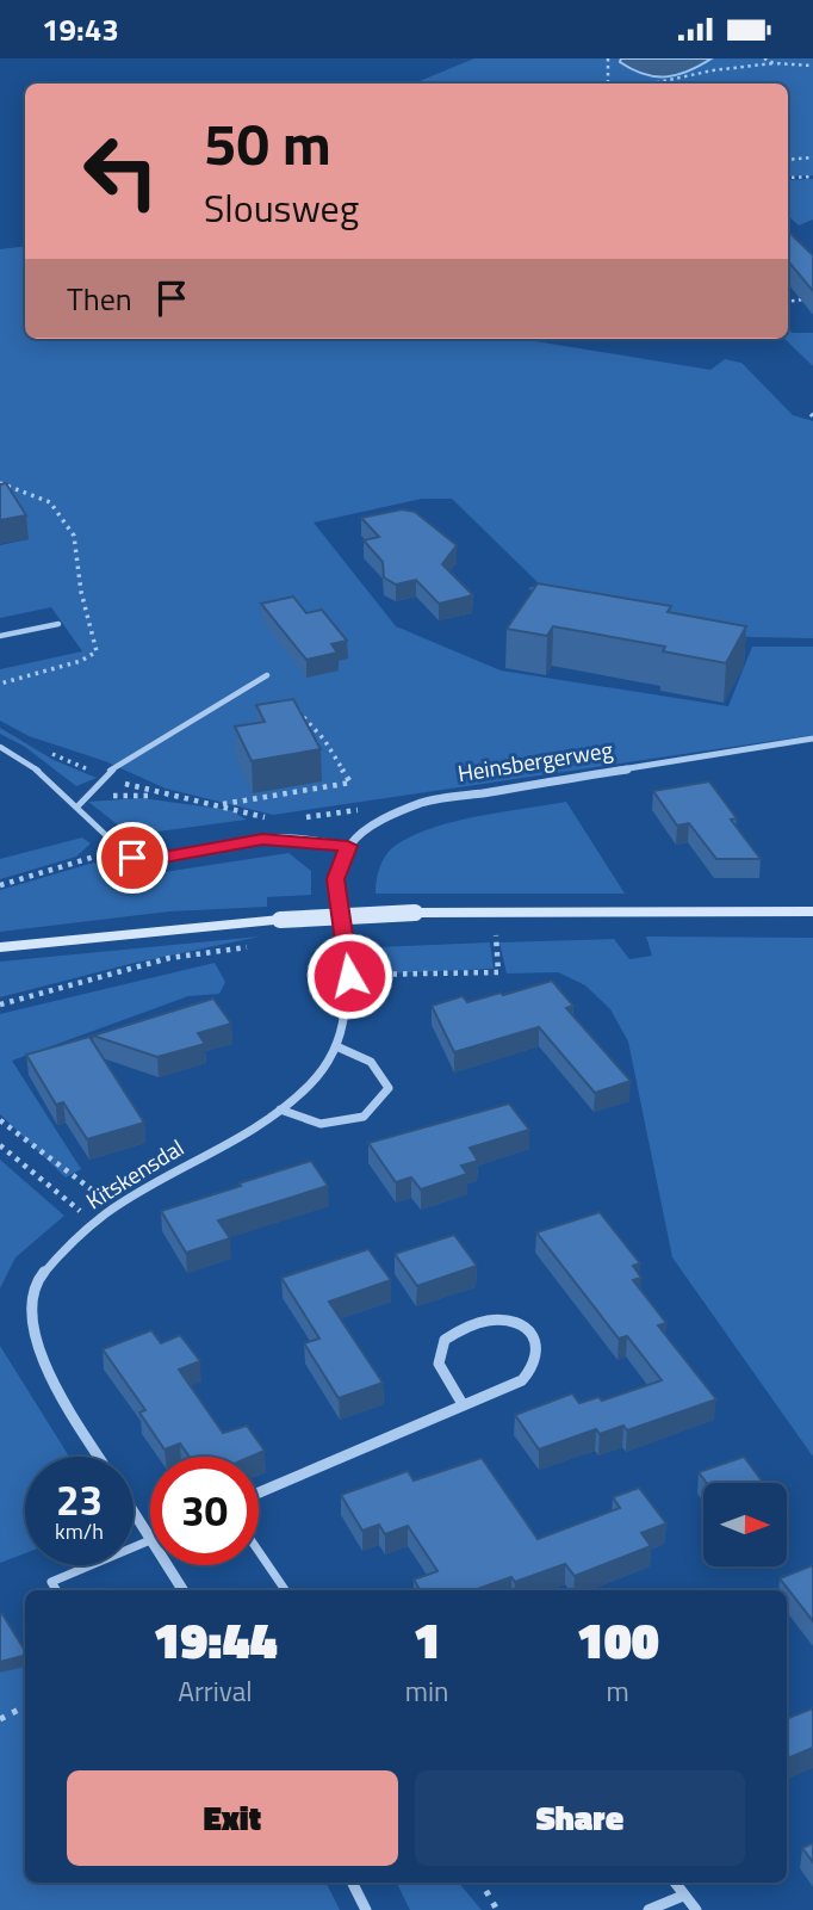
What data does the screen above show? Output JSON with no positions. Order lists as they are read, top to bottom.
{
  "streets": {
    "street": ["Heinsbergerweg", "Kitskensdal"]
  },
  "north": "right",
  "page": {
    "status": "19:43",
    "turn": ["50 m", "Slousweg"],
    "then": "Then",
    "speed": "23 km/h",
    "limit": "30",
    "eta": [
      "19:44",
      "Arrival",
      "1",
      "min",
      "100",
      "m"
    ],
    "buttons": ["Exit", "Share"]
  }
}
